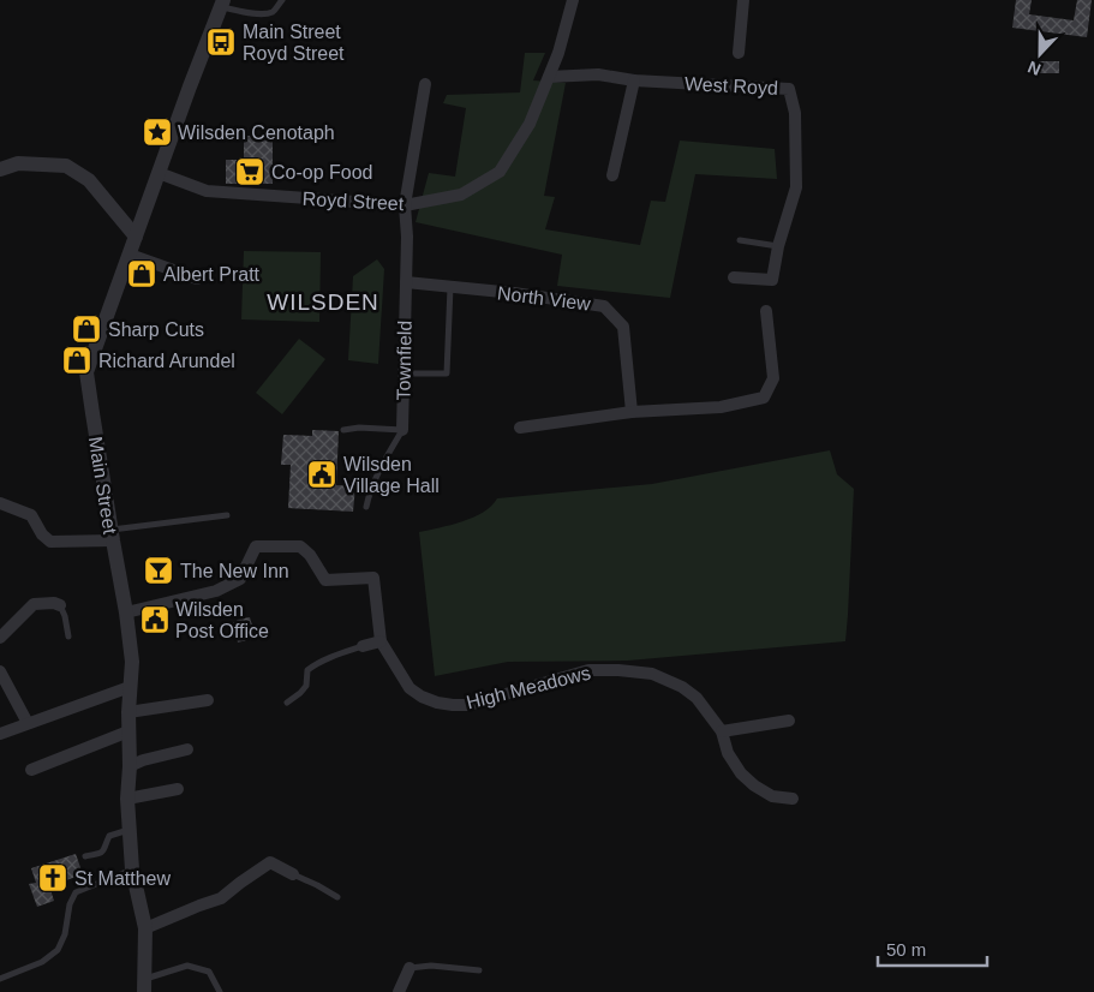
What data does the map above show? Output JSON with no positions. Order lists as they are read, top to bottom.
{
  "streets": {
    "street": [
      "West Royd",
      "Royd Street",
      "North View",
      "Townfield",
      "Main Street",
      "High Meadows"
    ]
  },
  "crossings": [
    ["West Royd", "Royd Street"],
    ["Royd Street", "Townfield"],
    ["Royd Street", "Main Street"],
    ["North View", "Townfield"]
  ],
  "districts": ["WILSDEN"],
  "places": {
    "bus stop": ["Main Street Royd Street"],
    "place": ["Wilsden Cenotaph"],
    "supermarket": ["Co-op Food"],
    "shop": ["Albert Pratt", "Sharp Cuts", "Richard Arundel"],
    "public building": ["Wilsden Village Hall", "Wilsden Post Office"],
    "bar": ["The New Inn"],
    "church": ["St Matthew"]
  },
  "scale_bar": "50 m",
  "north": "bottom"
}
